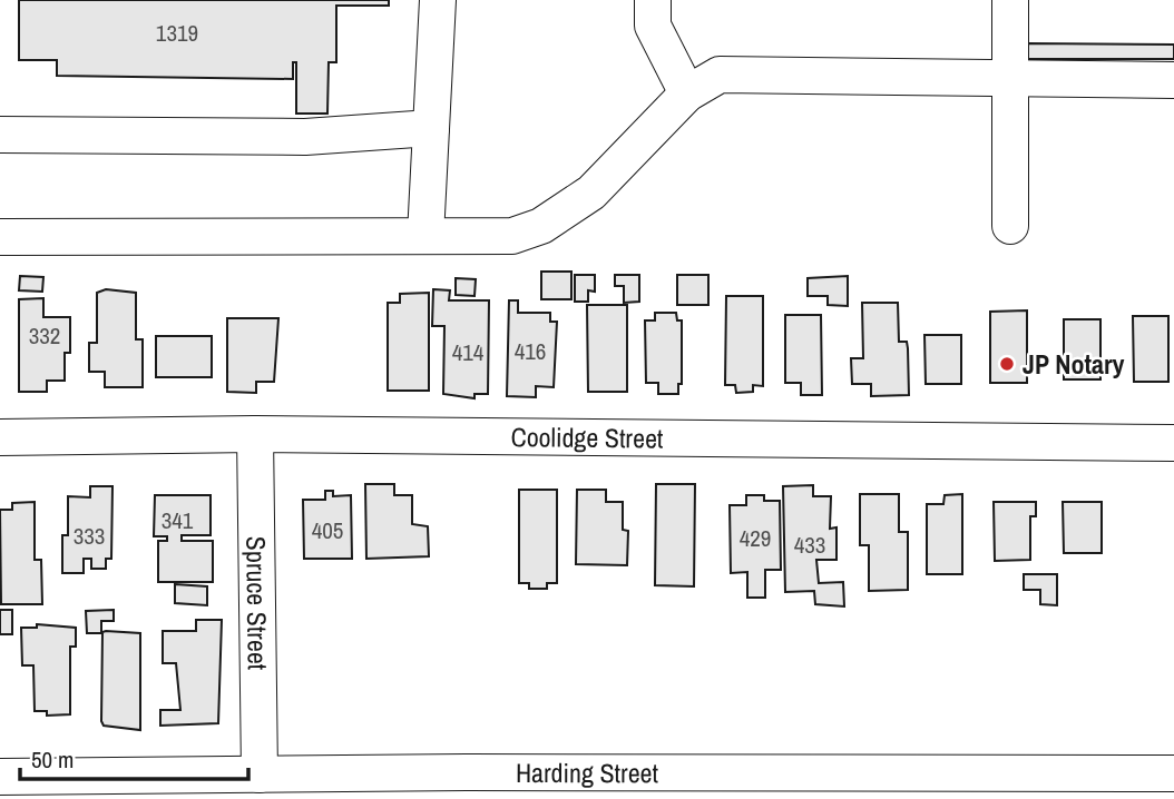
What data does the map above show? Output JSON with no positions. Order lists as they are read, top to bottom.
{
  "streets": {
    "street": ["Coolidge Street", "Spruce Street", "Harding Street"]
  },
  "crossings": [
    ["Coolidge Street", "Spruce Street"],
    ["Spruce Street", "Harding Street"]
  ],
  "places": ["JP Notary"],
  "house_numbers": [
    "1319",
    "332",
    "416",
    "414",
    "341",
    "405",
    "333",
    "429",
    "433"
  ],
  "scale_bar": "50 m"
}
